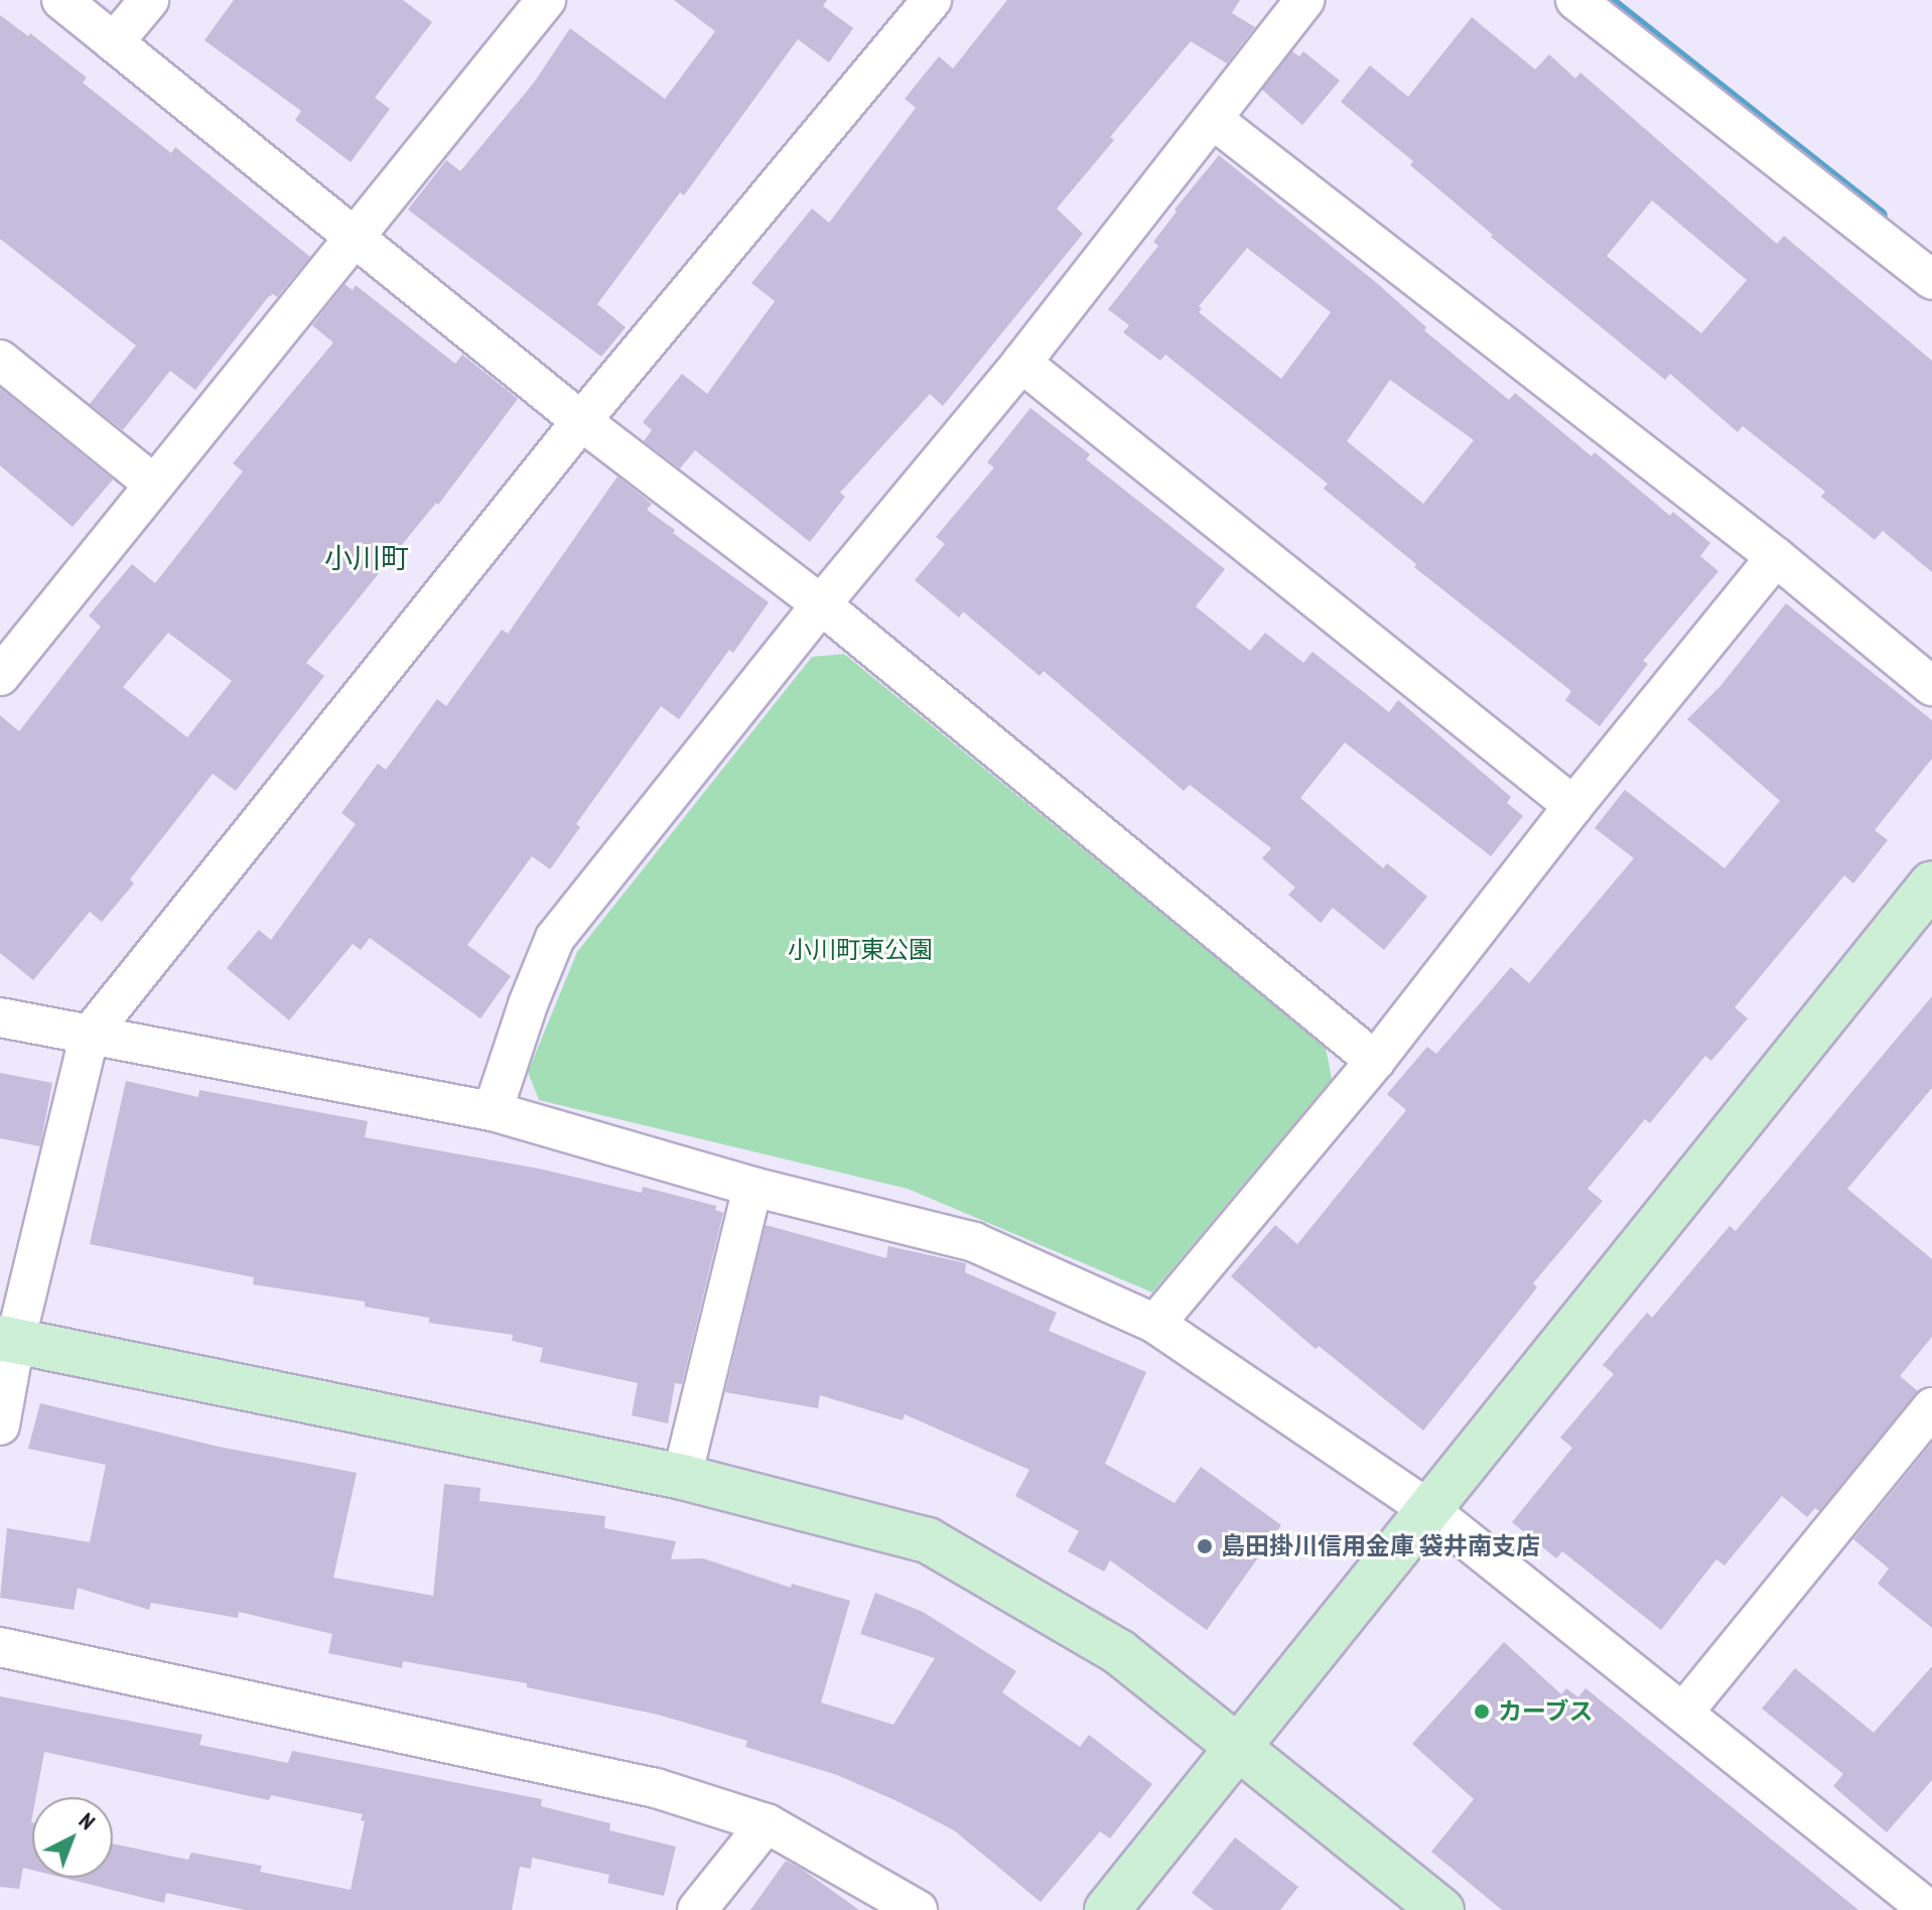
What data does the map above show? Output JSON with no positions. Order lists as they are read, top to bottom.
{
  "districts": ["小川町"],
  "parks": ["小川町東公園"],
  "places": ["島田掛川信用金庫 袋井南支店", "カーブス"],
  "north": "top right"
}
